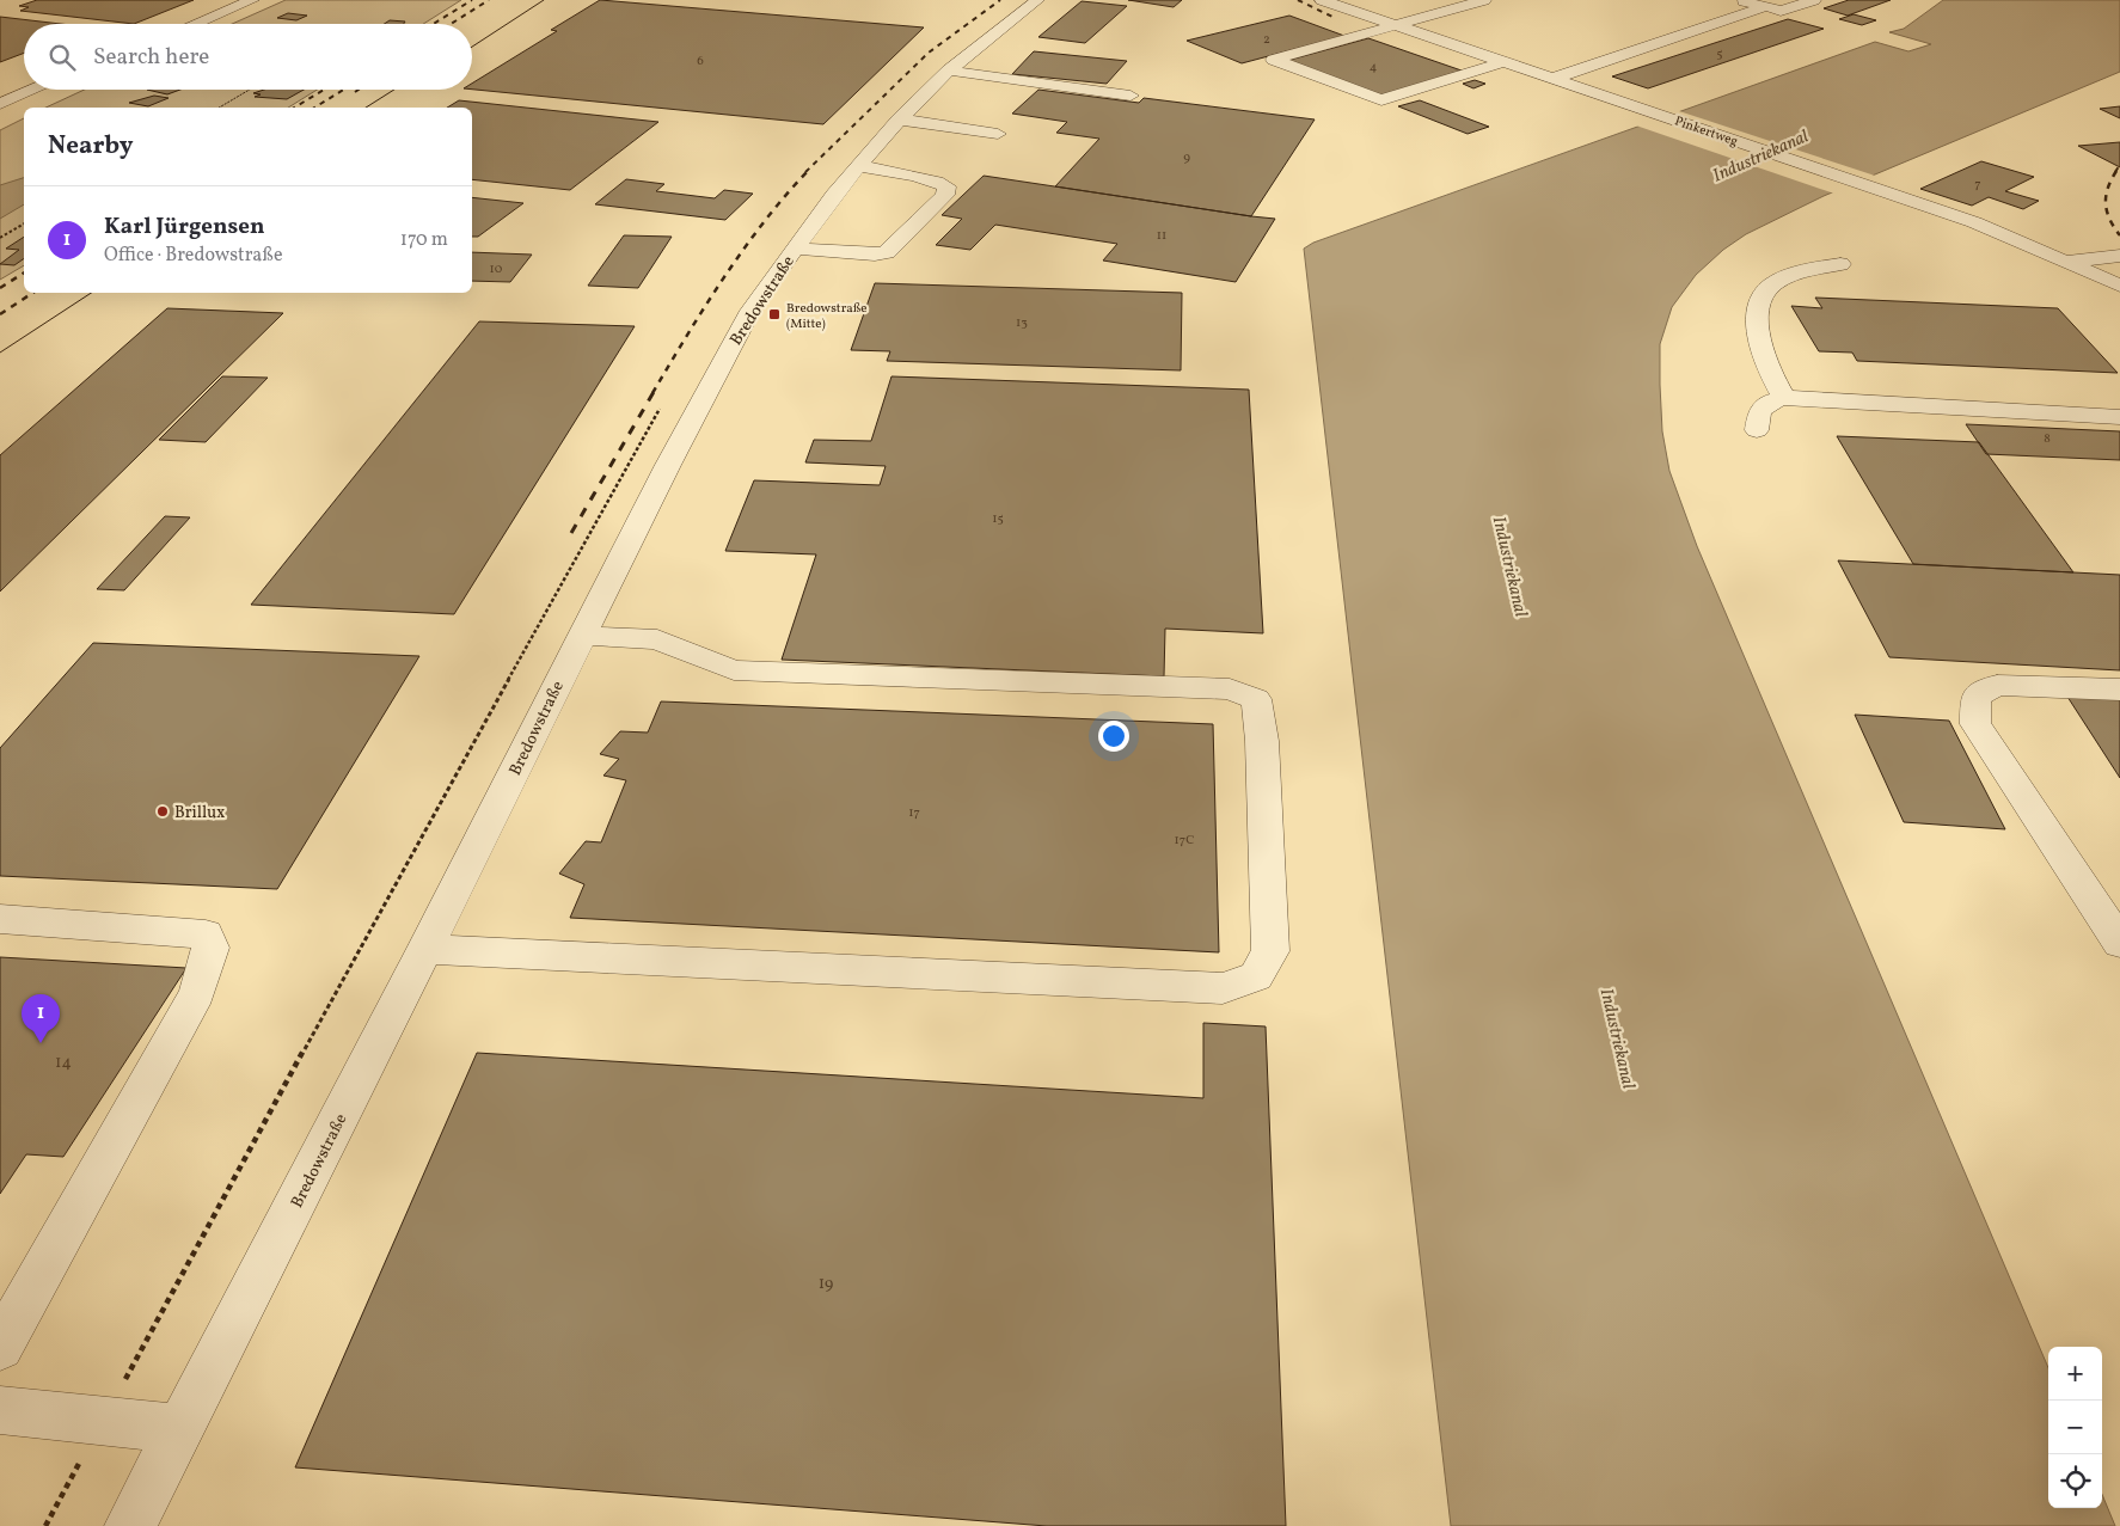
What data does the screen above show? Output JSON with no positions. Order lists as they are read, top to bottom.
{
  "streets": {
    "street": ["Pinkertweg", "Bredowstraße"]
  },
  "water": ["Industriekanal"],
  "places": {
    "transit": ["Bredowstraße (Mitte)"],
    "other": ["Brillux"]
  },
  "house_numbers": [
    "2",
    "5",
    "6",
    "4",
    "9",
    "7",
    "11",
    "10",
    "13",
    "8",
    "15",
    "17",
    "17C",
    "14",
    "19"
  ],
  "page": {
    "search": "Search here",
    "heading": "Nearby",
    "list": [
      {
        "mark": "1",
        "name": "Karl Jürgensen",
        "note": "Office · Bredowstraße",
        "value": "170 m"
      }
    ],
    "pins": "1",
    "map_buttons": ["+", "−"]
  }
}
